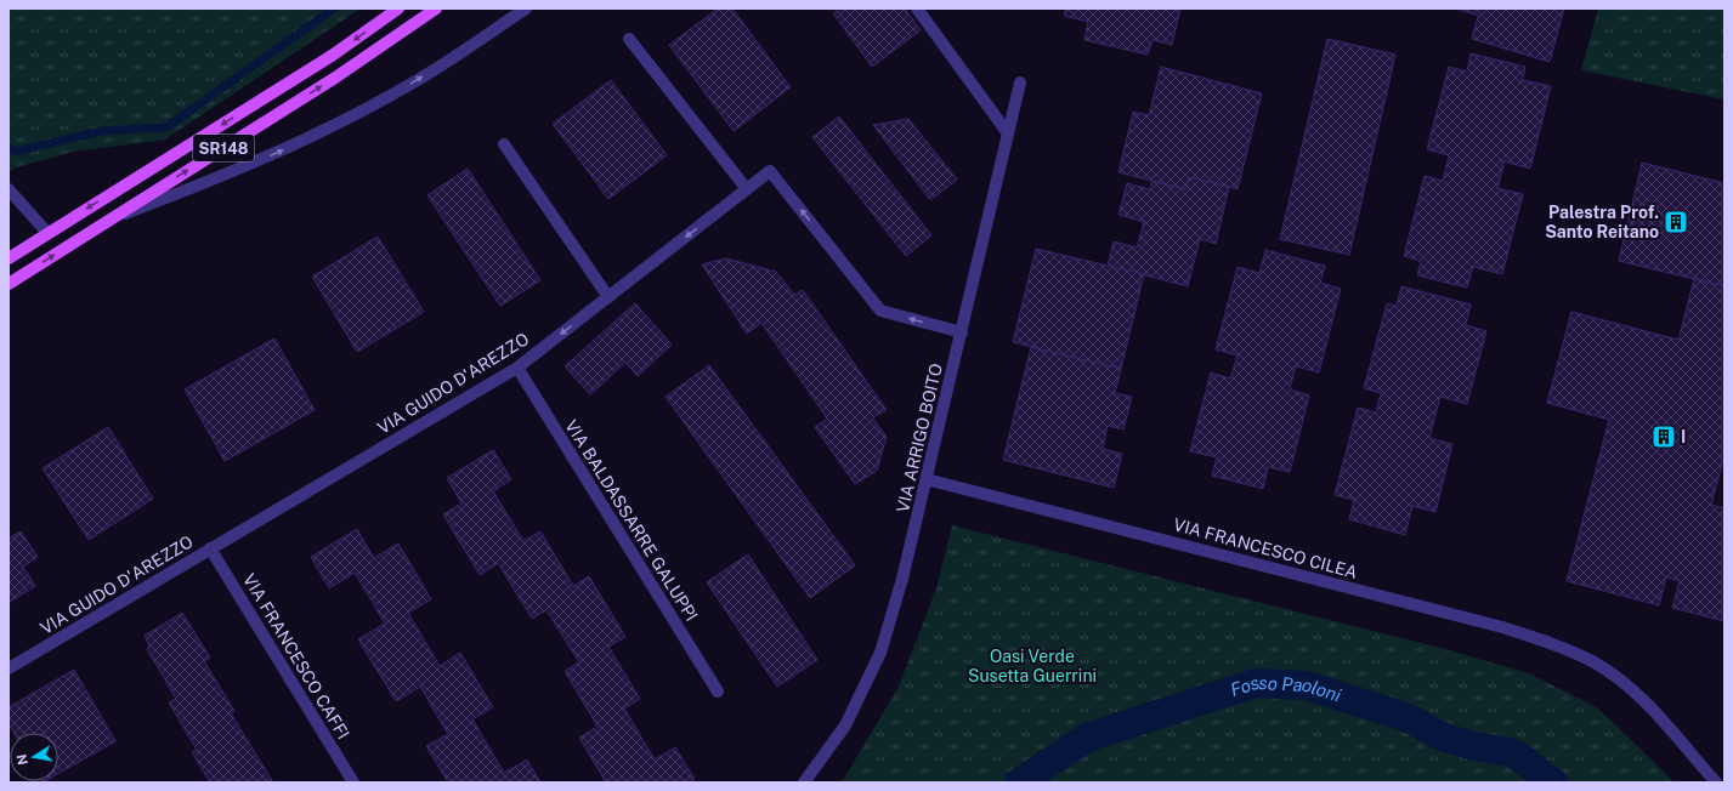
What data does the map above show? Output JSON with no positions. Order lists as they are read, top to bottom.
{
  "streets": {
    "main road": ["SR148"],
    "street": [
      "VIA GUIDO D'AREZZO",
      "VIA ARRIGO BOITO",
      "VIA BALDASSARRE GALUPPI",
      "VIA FRANCESCO CILEA",
      "VIA FRANCESCO CAFFI"
    ]
  },
  "crossings": [
    ["VIA GUIDO D'AREZZO", "VIA ARRIGO BOITO"],
    ["VIA GUIDO D'AREZZO", "VIA BALDASSARRE GALUPPI"],
    ["VIA GUIDO D'AREZZO", "VIA FRANCESCO CAFFI"],
    ["VIA ARRIGO BOITO", "VIA FRANCESCO CILEA"]
  ],
  "water": ["Fosso Paoloni"],
  "parks": ["Oasi Verde Susetta Guerrini"],
  "places": {
    "building": ["Palestra Prof. Santo Reitano", "I"]
  },
  "north": "left"
}
